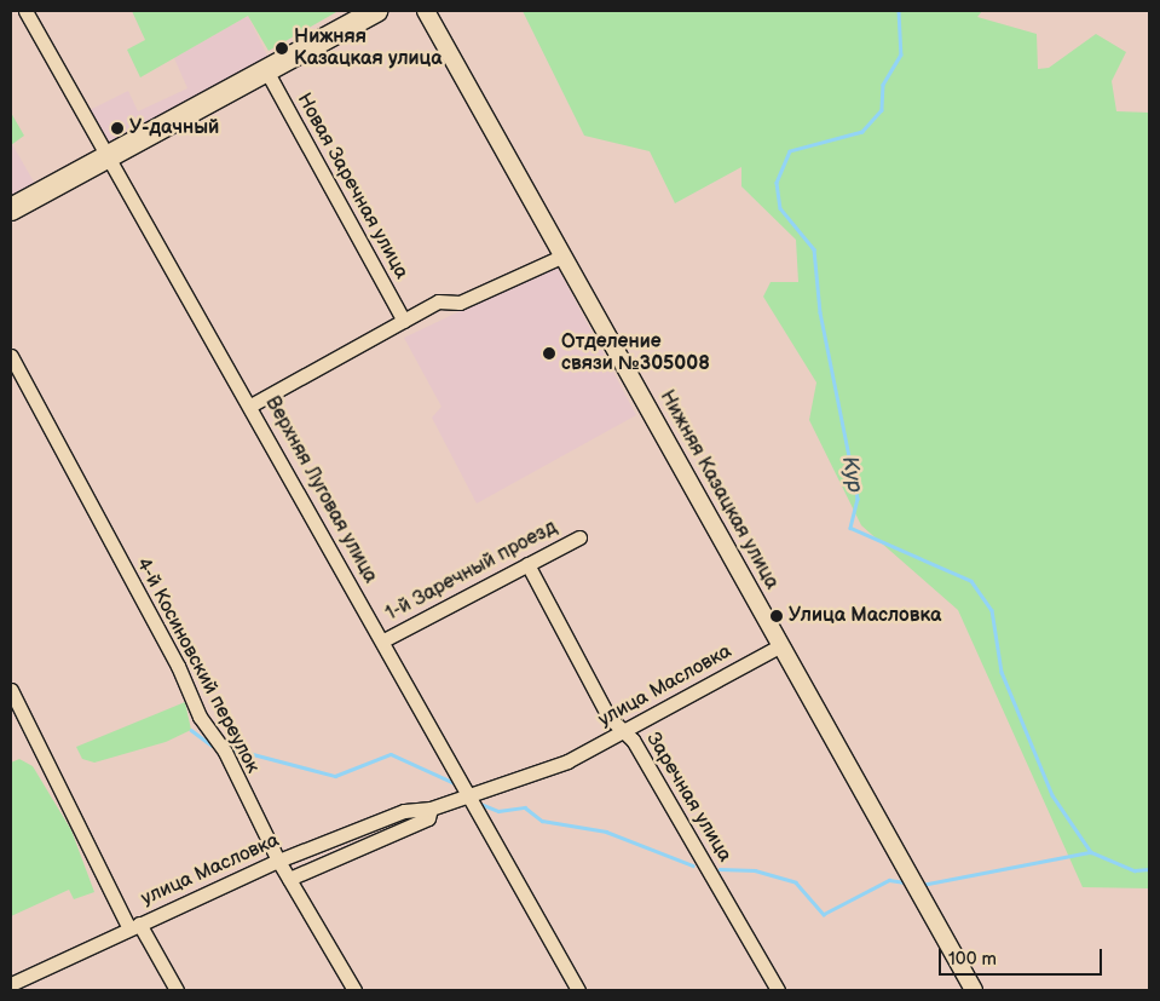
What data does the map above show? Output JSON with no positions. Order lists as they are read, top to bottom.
{
  "streets": {
    "street": [
      "Новая Заречная улица",
      "Верхняя Луговая улица",
      "Нижняя Казацкая улица",
      "1-й Заречный проезд",
      "4-й Косиновский переулок",
      "улица Масловка",
      "Заречная улица"
    ]
  },
  "crossings": [
    ["Верхняя Луговая улица", "1-й Заречный проезд"],
    ["Верхняя Луговая улица", "улица Масловка"],
    ["Нижняя Казацкая улица", "улица Масловка"],
    ["1-й Заречный проезд", "Заречная улица"],
    ["4-й Косиновский переулок", "улица Масловка"],
    ["улица Масловка", "Заречная улица"]
  ],
  "water": ["Кур"],
  "places": [
    "Нижняя Казацкая улица",
    "У-дачный",
    "Отделение связи №305008",
    "Улица Масловка"
  ],
  "scale_bar": "100 m"
}
